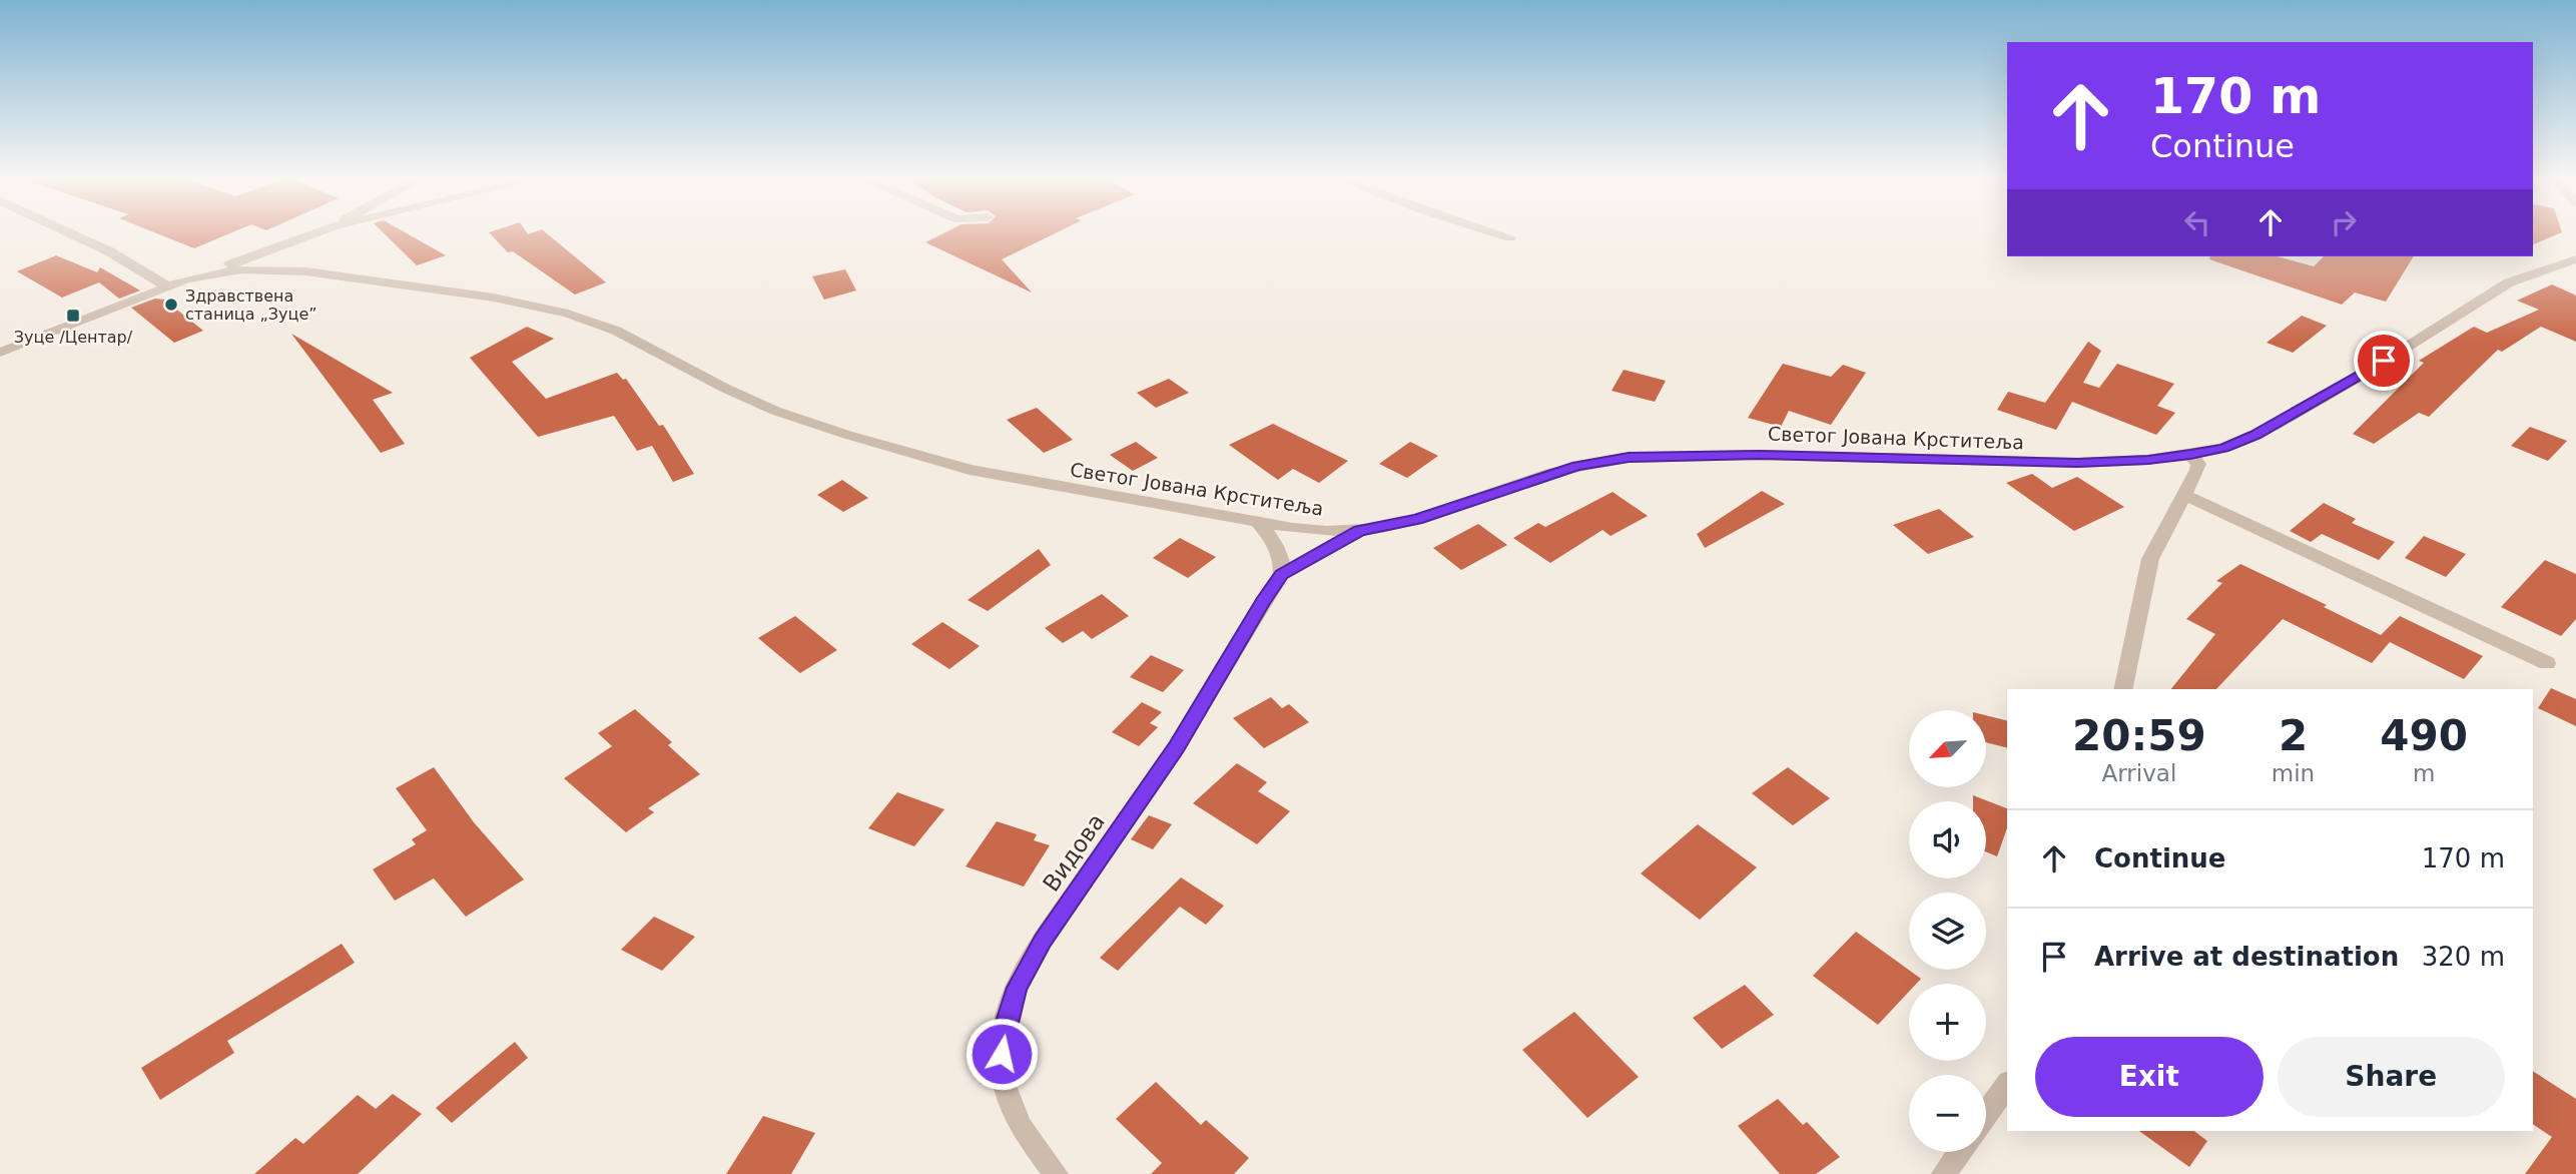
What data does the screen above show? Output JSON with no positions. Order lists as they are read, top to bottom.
{
  "streets": {
    "street": ["Светог Јована Крститеља", "Видова"]
  },
  "crossings": [
    ["Светог Јована Крститеља", "Видова"]
  ],
  "places": {
    "other": ["Здравствена станица „Зуце”"],
    "transit": ["Зуце /Центар/"]
  },
  "north": "bottom left",
  "page": {
    "turn": ["170 m", "Continue"],
    "eta": [
      "20:59",
      "Arrival",
      "2",
      "min",
      "490",
      "m"
    ],
    "map_buttons": ["+", "−"],
    "list": [
      {
        "name": "Continue",
        "value": "170 m"
      },
      {
        "name": "Arrive at destination",
        "value": "320 m"
      }
    ],
    "buttons": ["Exit", "Share"]
  }
}
